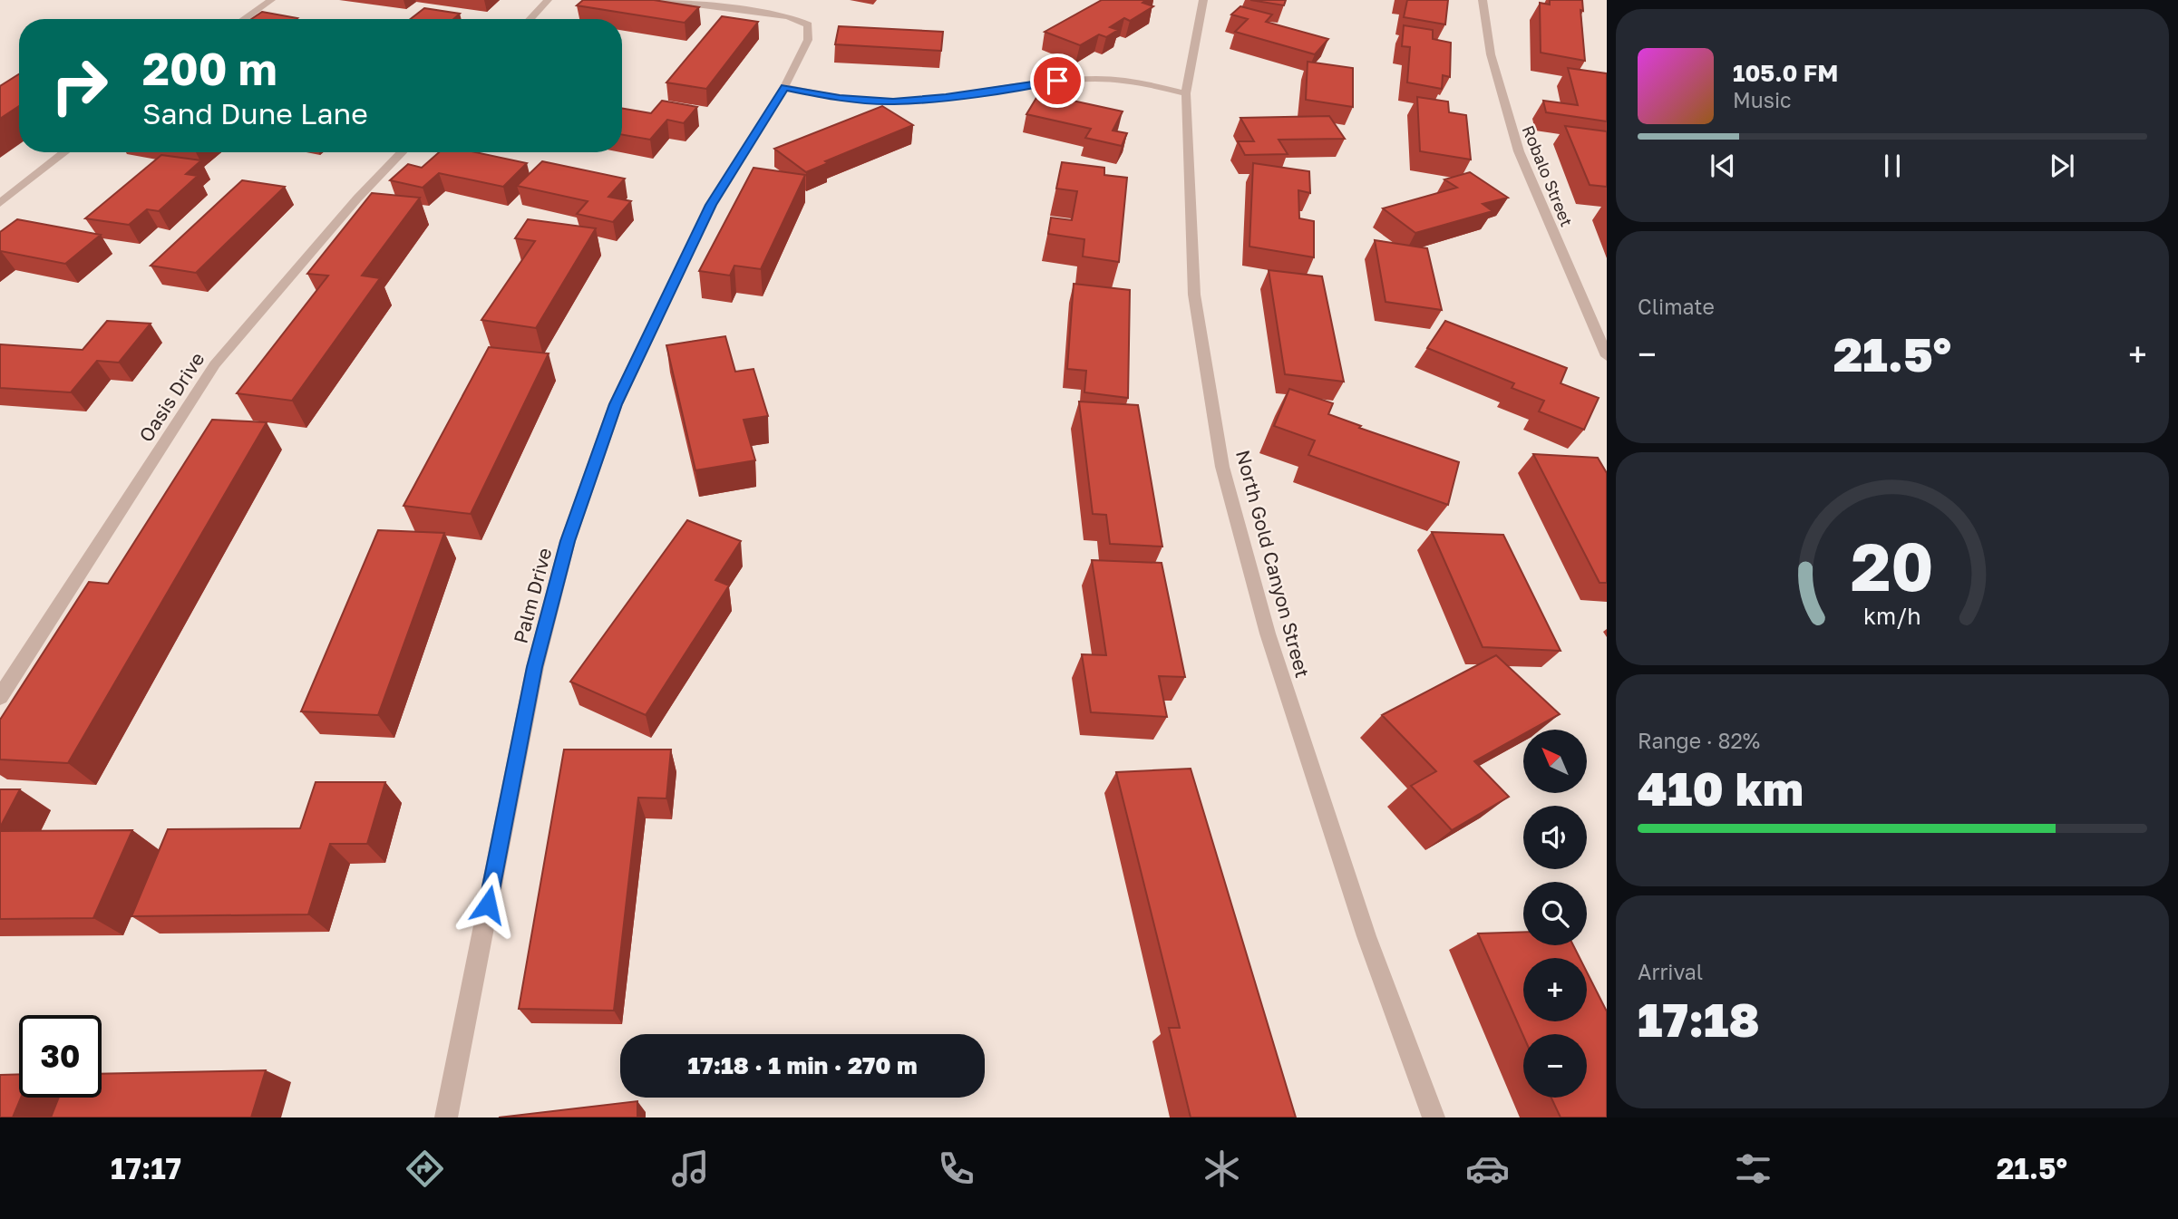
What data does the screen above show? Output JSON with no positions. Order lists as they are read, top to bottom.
{
  "streets": {
    "street": [
      "Robalo Street",
      "Oasis Drive",
      "North Gold Canyon Street",
      "Palm Drive"
    ]
  },
  "north": "top left",
  "page": {
    "turn": ["200 m", "Sand Dune Lane"],
    "song": ["105.0 FM", "Music"],
    "tile": [
      "Climate",
      ["Range · 82%", "410 km"],
      ["Arrival", "17:18"]
    ],
    "heat": ["−", "21.5°", "+"],
    "map_buttons": ["+", "−"],
    "limit": "30",
    "trip": "17:18 · 1 min · 270 m",
    "tabs": ["17:17", "21.5°"],
    "gauge": ["20", "km/h"]
  }
}
